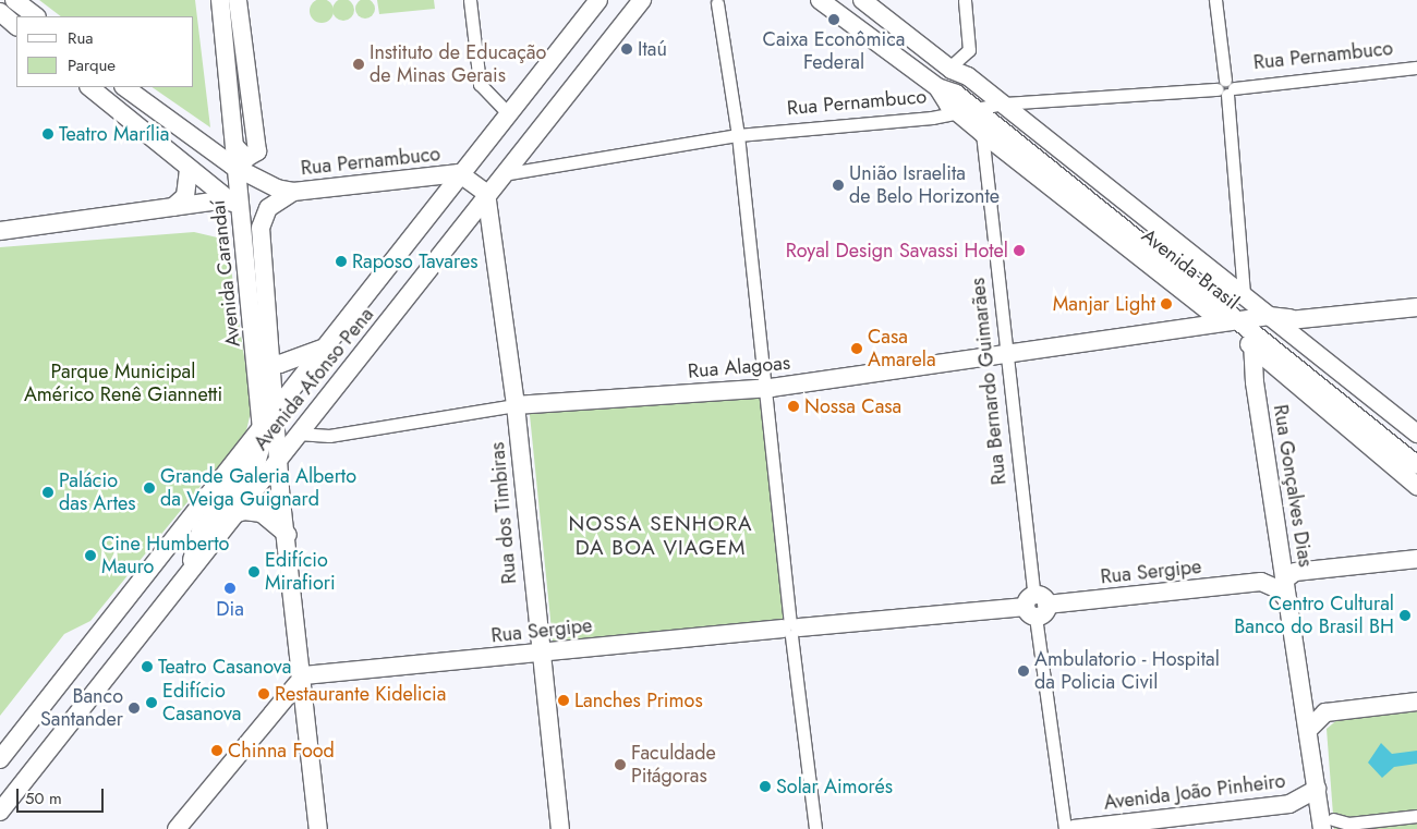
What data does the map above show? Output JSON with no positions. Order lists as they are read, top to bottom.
{
  "streets": {
    "street": [
      "Rua Pernambuco",
      "Avenida Brasil",
      "Avenida Carandaí",
      "Rua Alagoas",
      "Avenida Afonso Pena",
      "Rua Bernardo Guimarães",
      "Rua Gonçalves Dias",
      "Rua dos Timbiras",
      "Rua Sergipe",
      "Avenida João Pinheiro"
    ]
  },
  "crossings": [
    ["Rua Pernambuco", "Avenida Brasil"],
    ["Rua Pernambuco", "Avenida Carandaí"],
    ["Rua Pernambuco", "Avenida Afonso Pena"],
    ["Rua Pernambuco", "Rua dos Timbiras"],
    ["Avenida Brasil", "Rua Alagoas"],
    ["Avenida Brasil", "Rua Bernardo Guimarães"],
    ["Avenida Brasil", "Rua Gonçalves Dias"],
    ["Avenida Carandaí", "Avenida Afonso Pena"],
    ["Avenida Carandaí", "Rua Sergipe"],
    ["Rua Alagoas", "Avenida Afonso Pena"],
    ["Rua Alagoas", "Rua Bernardo Guimarães"],
    ["Rua Alagoas", "Rua Gonçalves Dias"],
    ["Rua Alagoas", "Rua dos Timbiras"],
    ["Avenida Afonso Pena", "Rua dos Timbiras"],
    ["Rua Bernardo Guimarães", "Rua Sergipe"],
    ["Rua Gonçalves Dias", "Avenida João Pinheiro"],
    ["Rua dos Timbiras", "Rua Sergipe"]
  ],
  "districts": ["NOSSA SENHORA DA BOA VIAGEM"],
  "parks": ["Parque Municipal Américo Renê Giannetti"],
  "places": [
    "Caixa Econômica Federal",
    "Itaú",
    "Instituto de Educação de Minas Gerais",
    "Teatro Marília",
    "União Israelita de Belo Horizonte",
    "Royal Design Savassi Hotel",
    "Raposo Tavares",
    "Manjar Light",
    "Casa Amarela",
    "Nossa Casa",
    "Grande Galeria Alberto da Veiga Guignard",
    "Palácio das Artes",
    "Cine Humberto Mauro",
    "Edifício Mirafiori",
    "Dia",
    "Centro Cultural Banco do Brasil BH",
    "Teatro Casanova",
    "Ambulatorio - Hospital da Policia Civil",
    "Restaurante Kidelicia",
    "Lanches Primos",
    "Edifício Casanova",
    "Banco Santander",
    "Chinna Food",
    "Faculdade Pitágoras",
    "Solar Aimorés"
  ],
  "legend": ["Rua", "Parque"],
  "scale_bar": "50 m"
}
